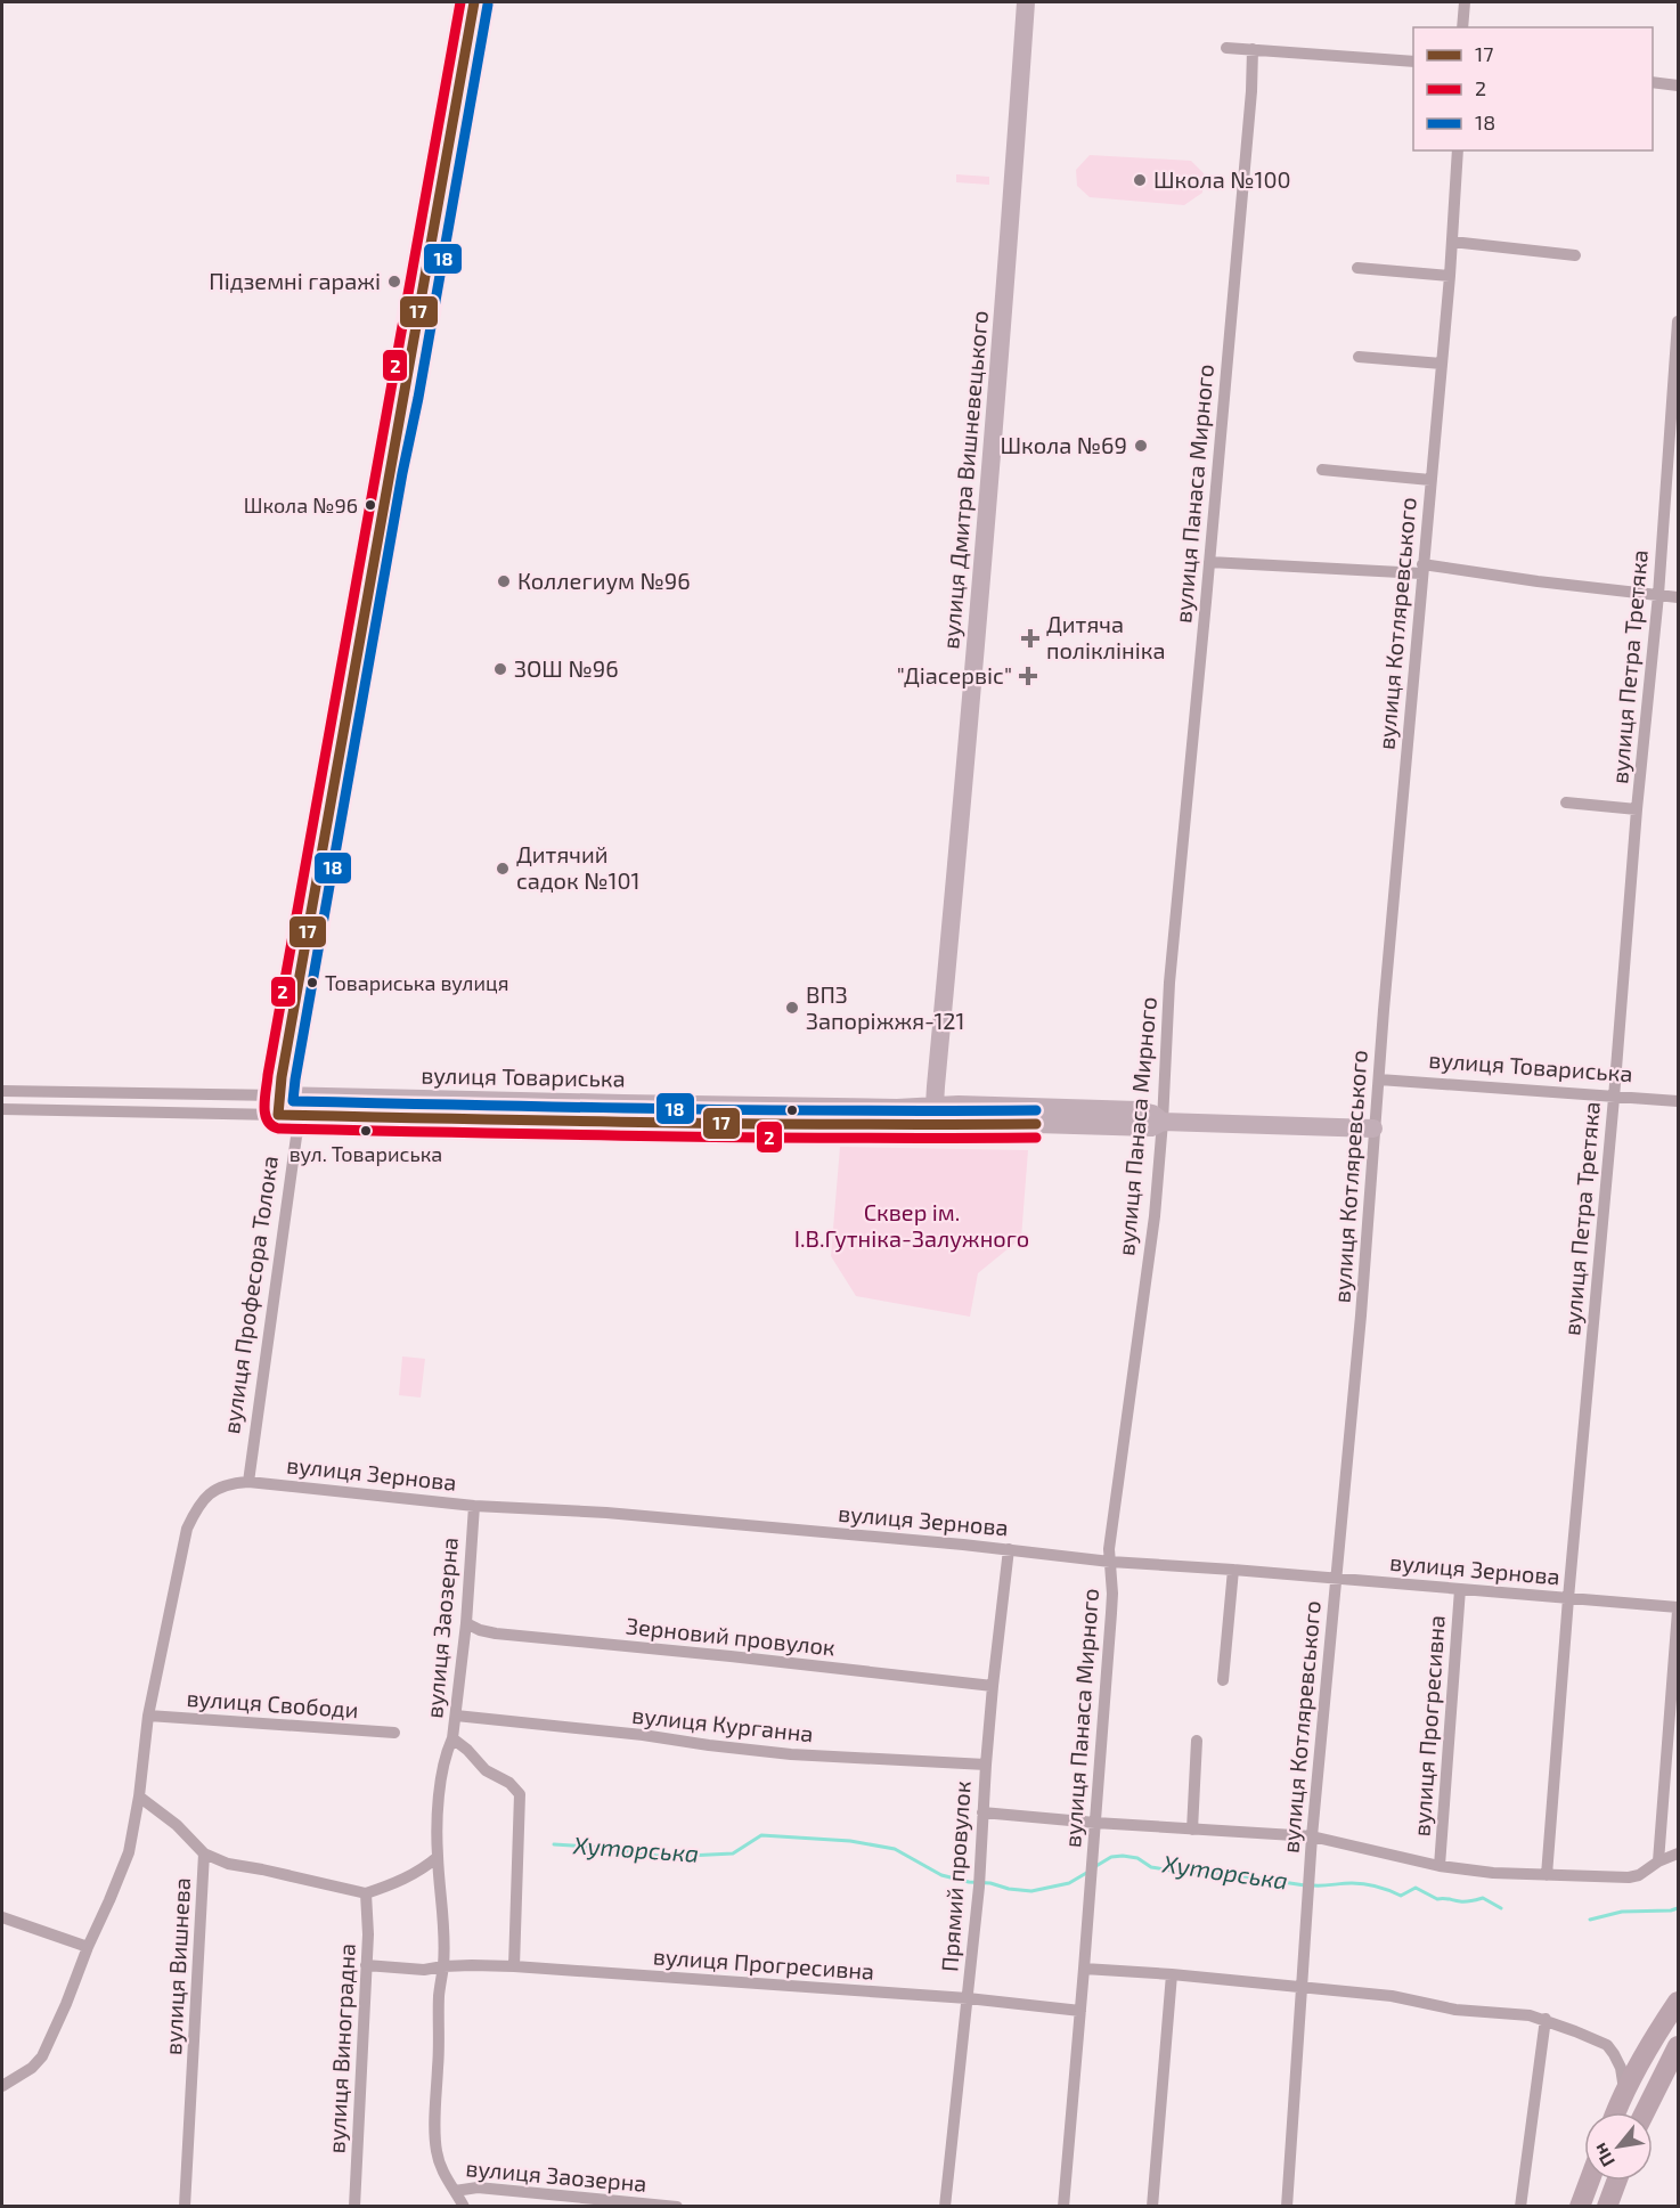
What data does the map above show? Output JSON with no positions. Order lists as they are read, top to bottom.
{
  "streets": {
    "street": [
      "вулиця Дмитра Вишневецького",
      "вулиця Панаса Мирного",
      "вулиця Котляревського",
      "вулиця Петра Третяка",
      "вулиця Товариська",
      "вулиця Професора Толока",
      "вулиця Зернова",
      "вулиця Заозерна",
      "Зерновий провулок",
      "вулиця Свободи",
      "вулиця Курганна",
      "вулиця Прогресивна",
      "Прямий провулок",
      "вулиця Вишнева",
      "вулиця Виноградна"
    ]
  },
  "crossings": [
    ["вулиця Дмитра Вишневецького", "вулиця Товариська"],
    ["вулиця Панаса Мирного", "вулиця Товариська"],
    ["вулиця Панаса Мирного", "вулиця Зернова"],
    ["вулиця Панаса Мирного", "вулиця Прогресивна"],
    ["вулиця Котляревського", "вулиця Товариська"],
    ["вулиця Котляревського", "вулиця Зернова"],
    ["вулиця Петра Третяка", "вулиця Товариська"],
    ["вулиця Петра Третяка", "вулиця Зернова"],
    ["вулиця Товариська", "вулиця Професора Толока"],
    ["вулиця Професора Толока", "вулиця Зернова"],
    ["вулиця Зернова", "вулиця Заозерна"],
    ["вулиця Зернова", "вулиця Свободи"],
    ["вулиця Зернова", "вулиця Прогресивна"],
    ["вулиця Зернова", "Прямий провулок"],
    ["вулиця Заозерна", "Зерновий провулок"],
    ["вулиця Заозерна", "вулиця Курганна"],
    ["вулиця Заозерна", "вулиця Прогресивна"],
    ["Зерновий провулок", "Прямий провулок"],
    ["вулиця Курганна", "Прямий провулок"],
    ["вулиця Прогресивна", "Прямий провулок"],
    ["вулиця Прогресивна", "вулиця Виноградна"],
    ["вулиця Вишнева", "вулиця Виноградна"]
  ],
  "water": ["Хуторська"],
  "parks": ["Сквер ім. І.В.Гутніка-Залужного"],
  "places": {
    "other": [
      "Школа №100",
      "Підземні гаражі",
      "Школа №69",
      "Школа №96",
      "Коллегиум №96",
      "ЗОШ №96",
      "Дитячий садок №101",
      "Товариська вулиця",
      "ВПЗ Запоріжжя-121",
      "вул. Товариська"
    ],
    "health": ["Дитяча поліклініка", "\"Діасервіс\""]
  },
  "lines": ["transit line 17", "transit line 2", "transit line 18"],
  "legend": ["17", "2", "18"],
  "north": "bottom left"
}
